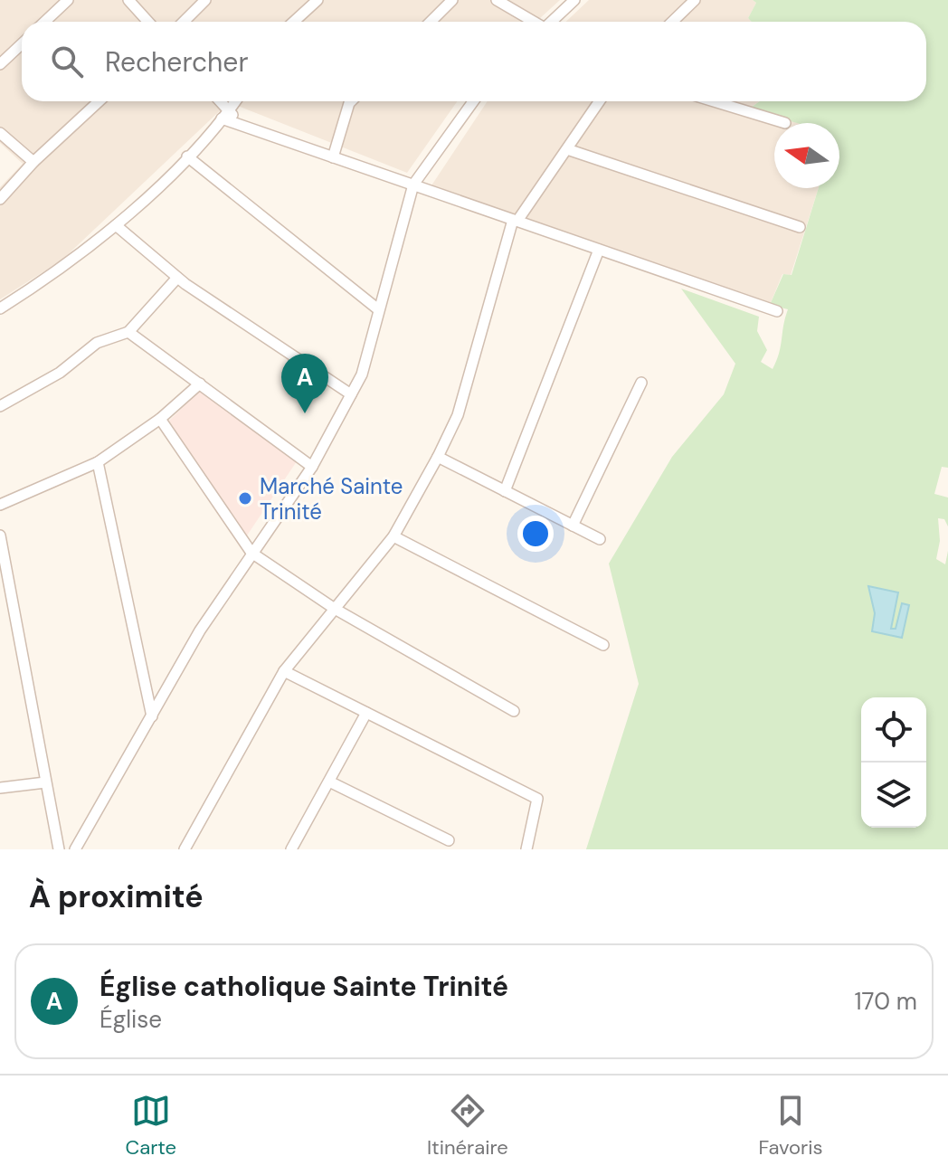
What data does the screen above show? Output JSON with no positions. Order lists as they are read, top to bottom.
{
  "places": ["Marché Sainte Trinité"],
  "north": "left",
  "page": {
    "search": "Rechercher",
    "pins": "A",
    "heading": "À proximité",
    "list": [
      {
        "mark": "A",
        "name": "Église catholique Sainte Trinité",
        "note": "Église",
        "value": "170 m"
      }
    ],
    "nav": ["Carte", "Itinéraire", "Favoris"]
  }
}
